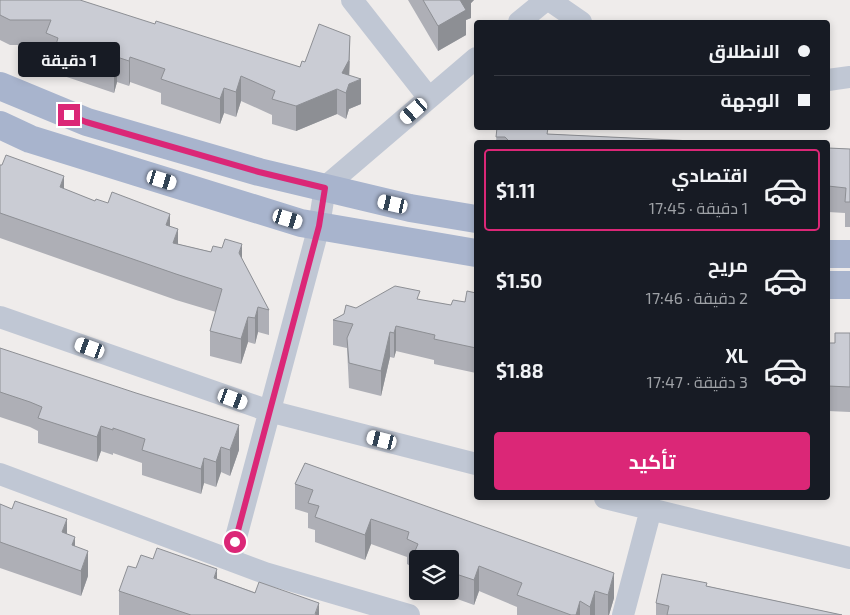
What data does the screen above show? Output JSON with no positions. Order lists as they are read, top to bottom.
{
  "page": {
    "banner": ["الانطلاق", "الوجهة"],
    "bubble": "1 دقيقة",
    "list": [
      {
        "name": "اقتصادي",
        "note": "1 دقيقة · 17:45",
        "value": "$1.11"
      },
      {
        "name": "مريح",
        "note": "2 دقيقة · 17:46",
        "value": "$1.50"
      },
      {
        "name": "XL",
        "note": "3 دقيقة · 17:47",
        "value": "$1.88"
      }
    ],
    "buttons": "تأكيد"
  }
}
